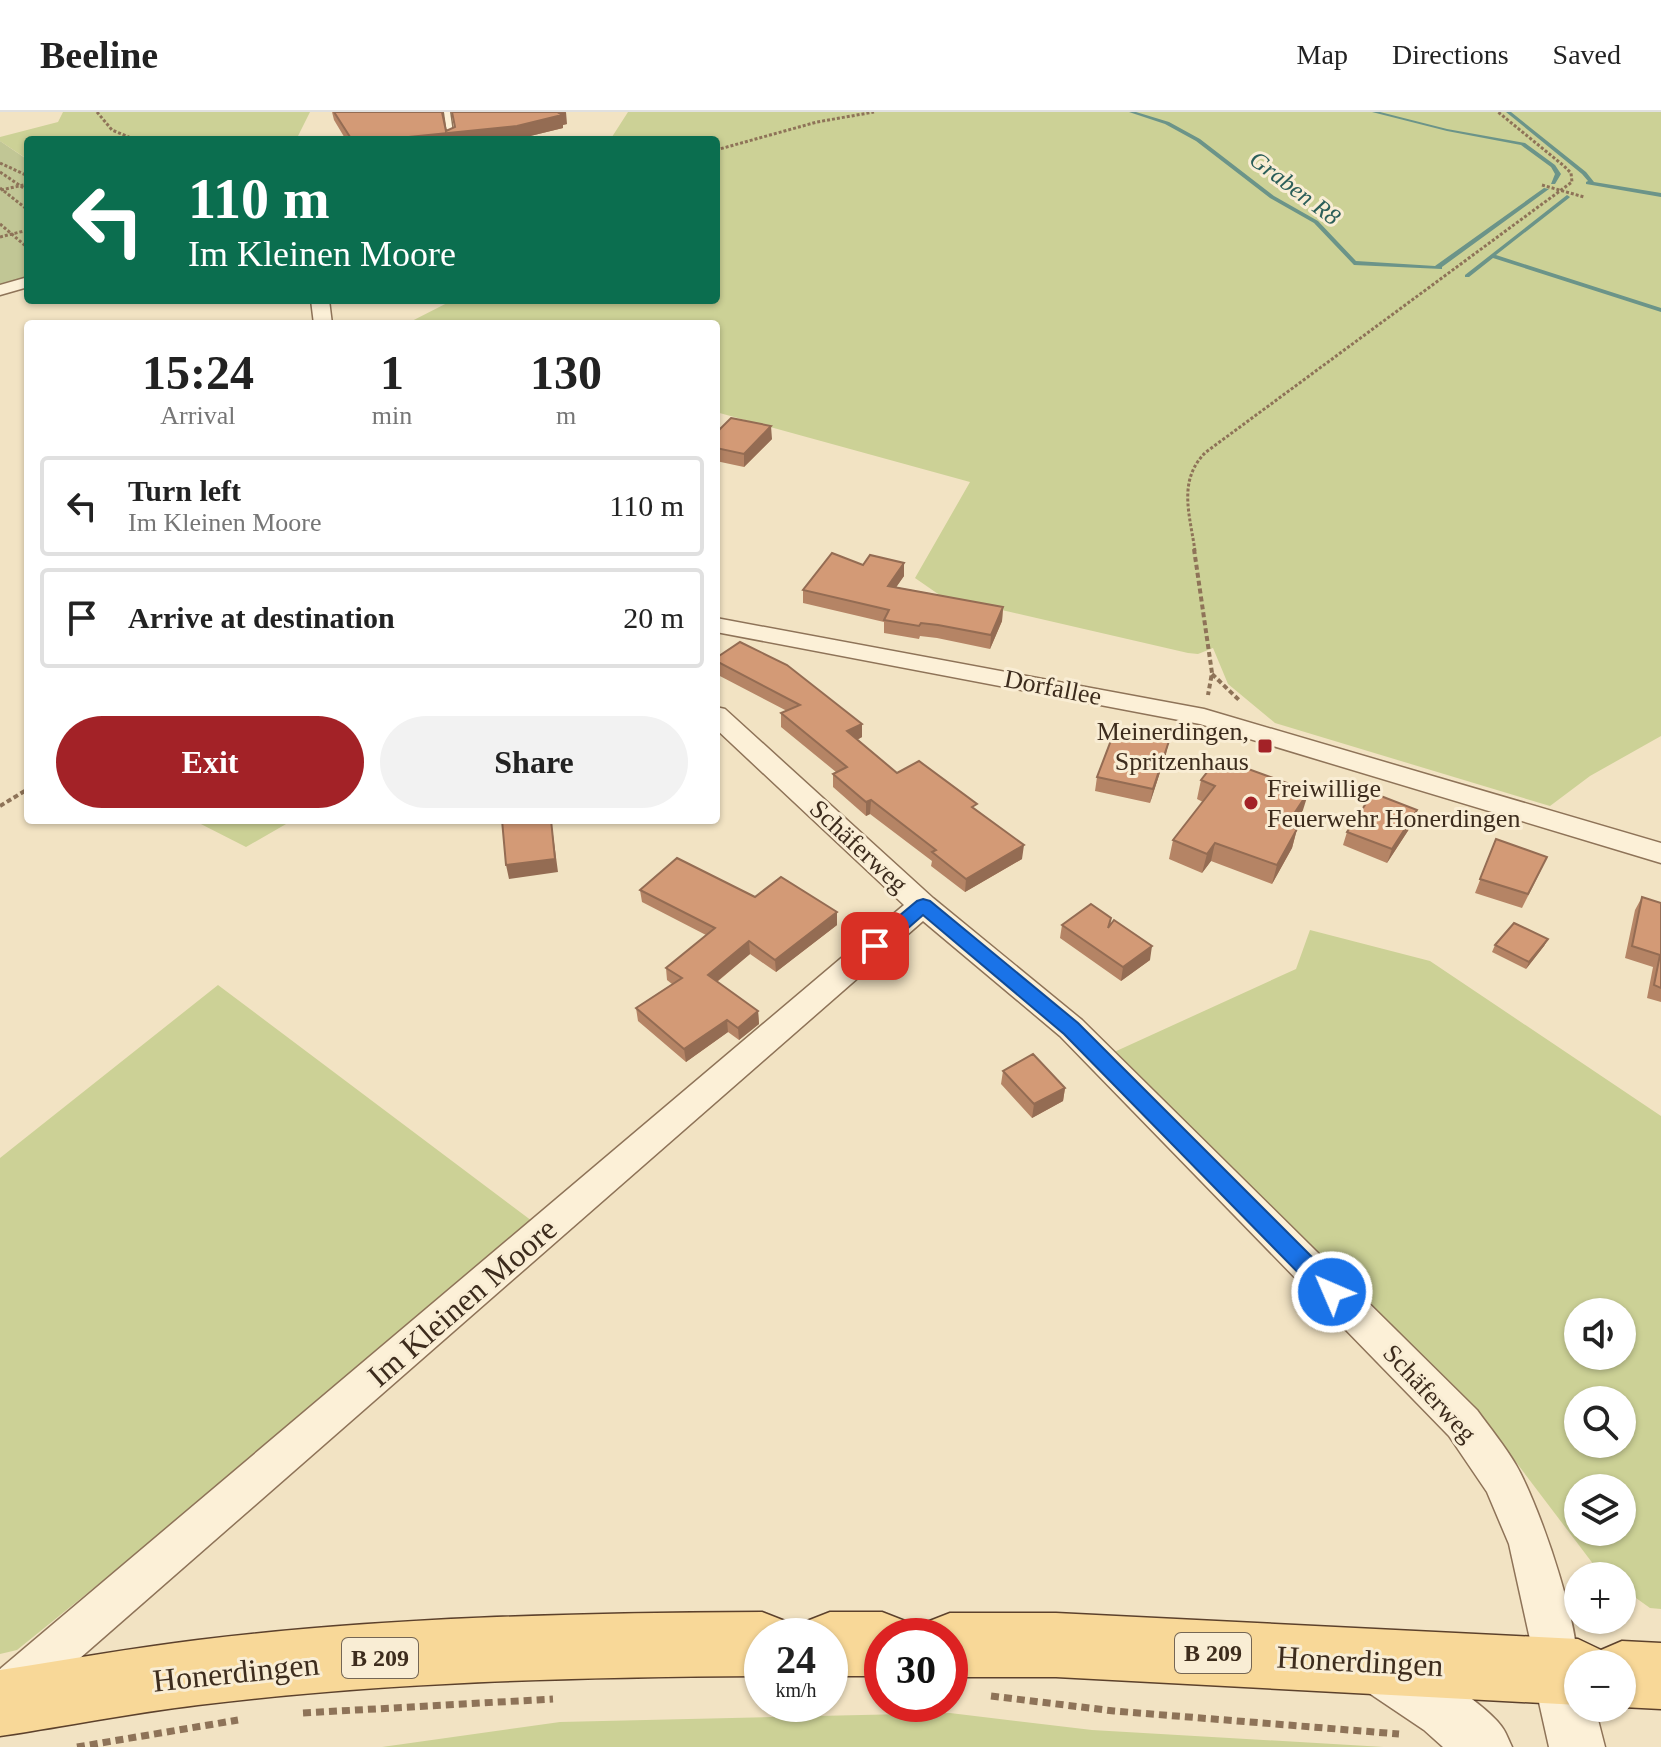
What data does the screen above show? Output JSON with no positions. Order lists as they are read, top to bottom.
{
  "streets": {
    "main road": ["B 209", "Honerdingen"],
    "street": ["Dorfallee", "Schäferweg", "Im Kleinen Moore"]
  },
  "crossings": [
    ["Schäferweg", "Im Kleinen Moore"],
    ["Im Kleinen Moore", "Honerdingen"]
  ],
  "water": ["Graben R8"],
  "places": {
    "transit": ["Meinerdingen, Spritzenhaus"],
    "other": ["Freiwillige Feuerwehr Honerdingen"]
  },
  "page": {
    "header": "Beeline",
    "nav": ["Map", "Directions", "Saved"],
    "turn": ["110 m", "Im Kleinen Moore"],
    "eta": [
      "15:24",
      "Arrival",
      "1",
      "min",
      "130",
      "m"
    ],
    "list": [
      {
        "name": "Turn left",
        "note": "Im Kleinen Moore",
        "value": "110 m"
      },
      {
        "name": "Arrive at destination",
        "value": "20 m"
      }
    ],
    "buttons": ["Exit", "Share"],
    "map_buttons": ["+", "−"],
    "speed": "24 km/h",
    "limit": "30"
  }
}
